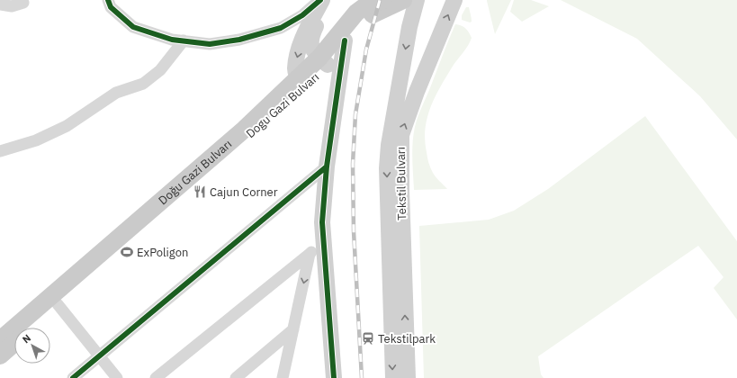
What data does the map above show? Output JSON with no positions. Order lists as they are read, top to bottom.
{
  "streets": {
    "main road": ["Dogu Gazi Bulvarı", "Doğu Gazi Bulvarı", "Tekstil Bulvarı"]
  },
  "crossings": [
    ["Dogu Gazi Bulvarı", "Doğu Gazi Bulvarı"]
  ],
  "places": {
    "restaurant": ["Cajun Corner"],
    "sports": ["ExPoligon"],
    "station": ["Tekstilpark"]
  },
  "north": "top left"
}
